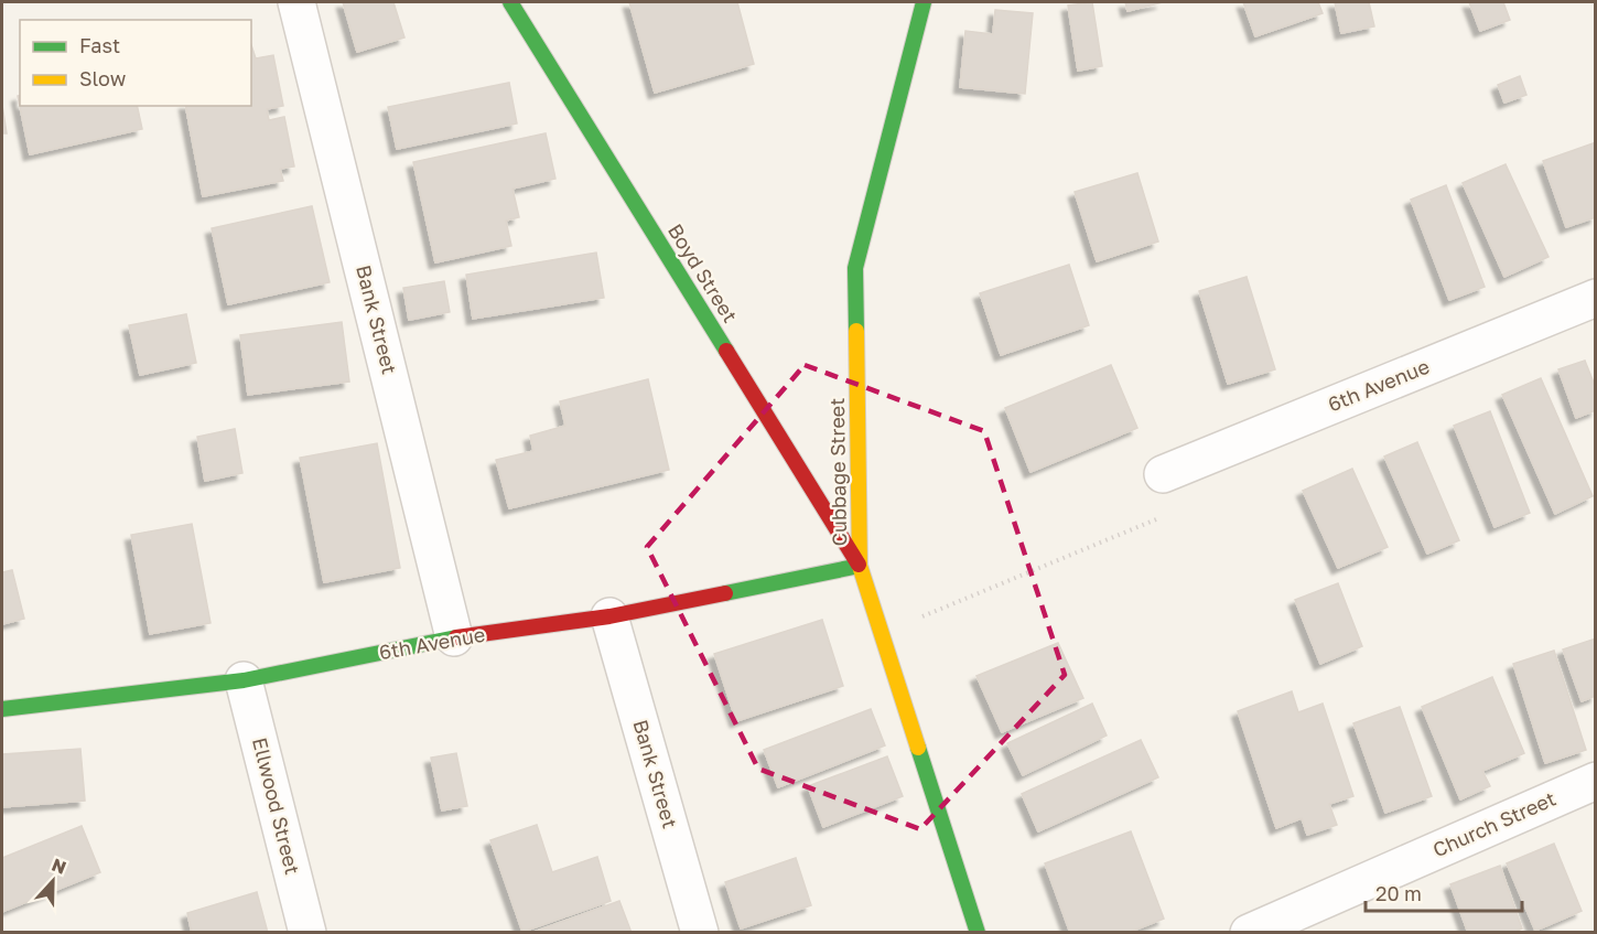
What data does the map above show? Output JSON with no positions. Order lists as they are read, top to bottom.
{
  "streets": {
    "street": [
      "Boyd Street",
      "Bank Street",
      "6th Avenue",
      "Cubbage Street",
      "Ellwood Street",
      "Church Street"
    ]
  },
  "crossings": [
    ["Boyd Street", "6th Avenue"],
    ["Boyd Street", "Cubbage Street"],
    ["Bank Street", "6th Avenue"],
    ["6th Avenue", "Cubbage Street"],
    ["6th Avenue", "Ellwood Street"]
  ],
  "legend": ["Fast", "Slow"],
  "scale_bar": "20 m",
  "north": "top"
}
